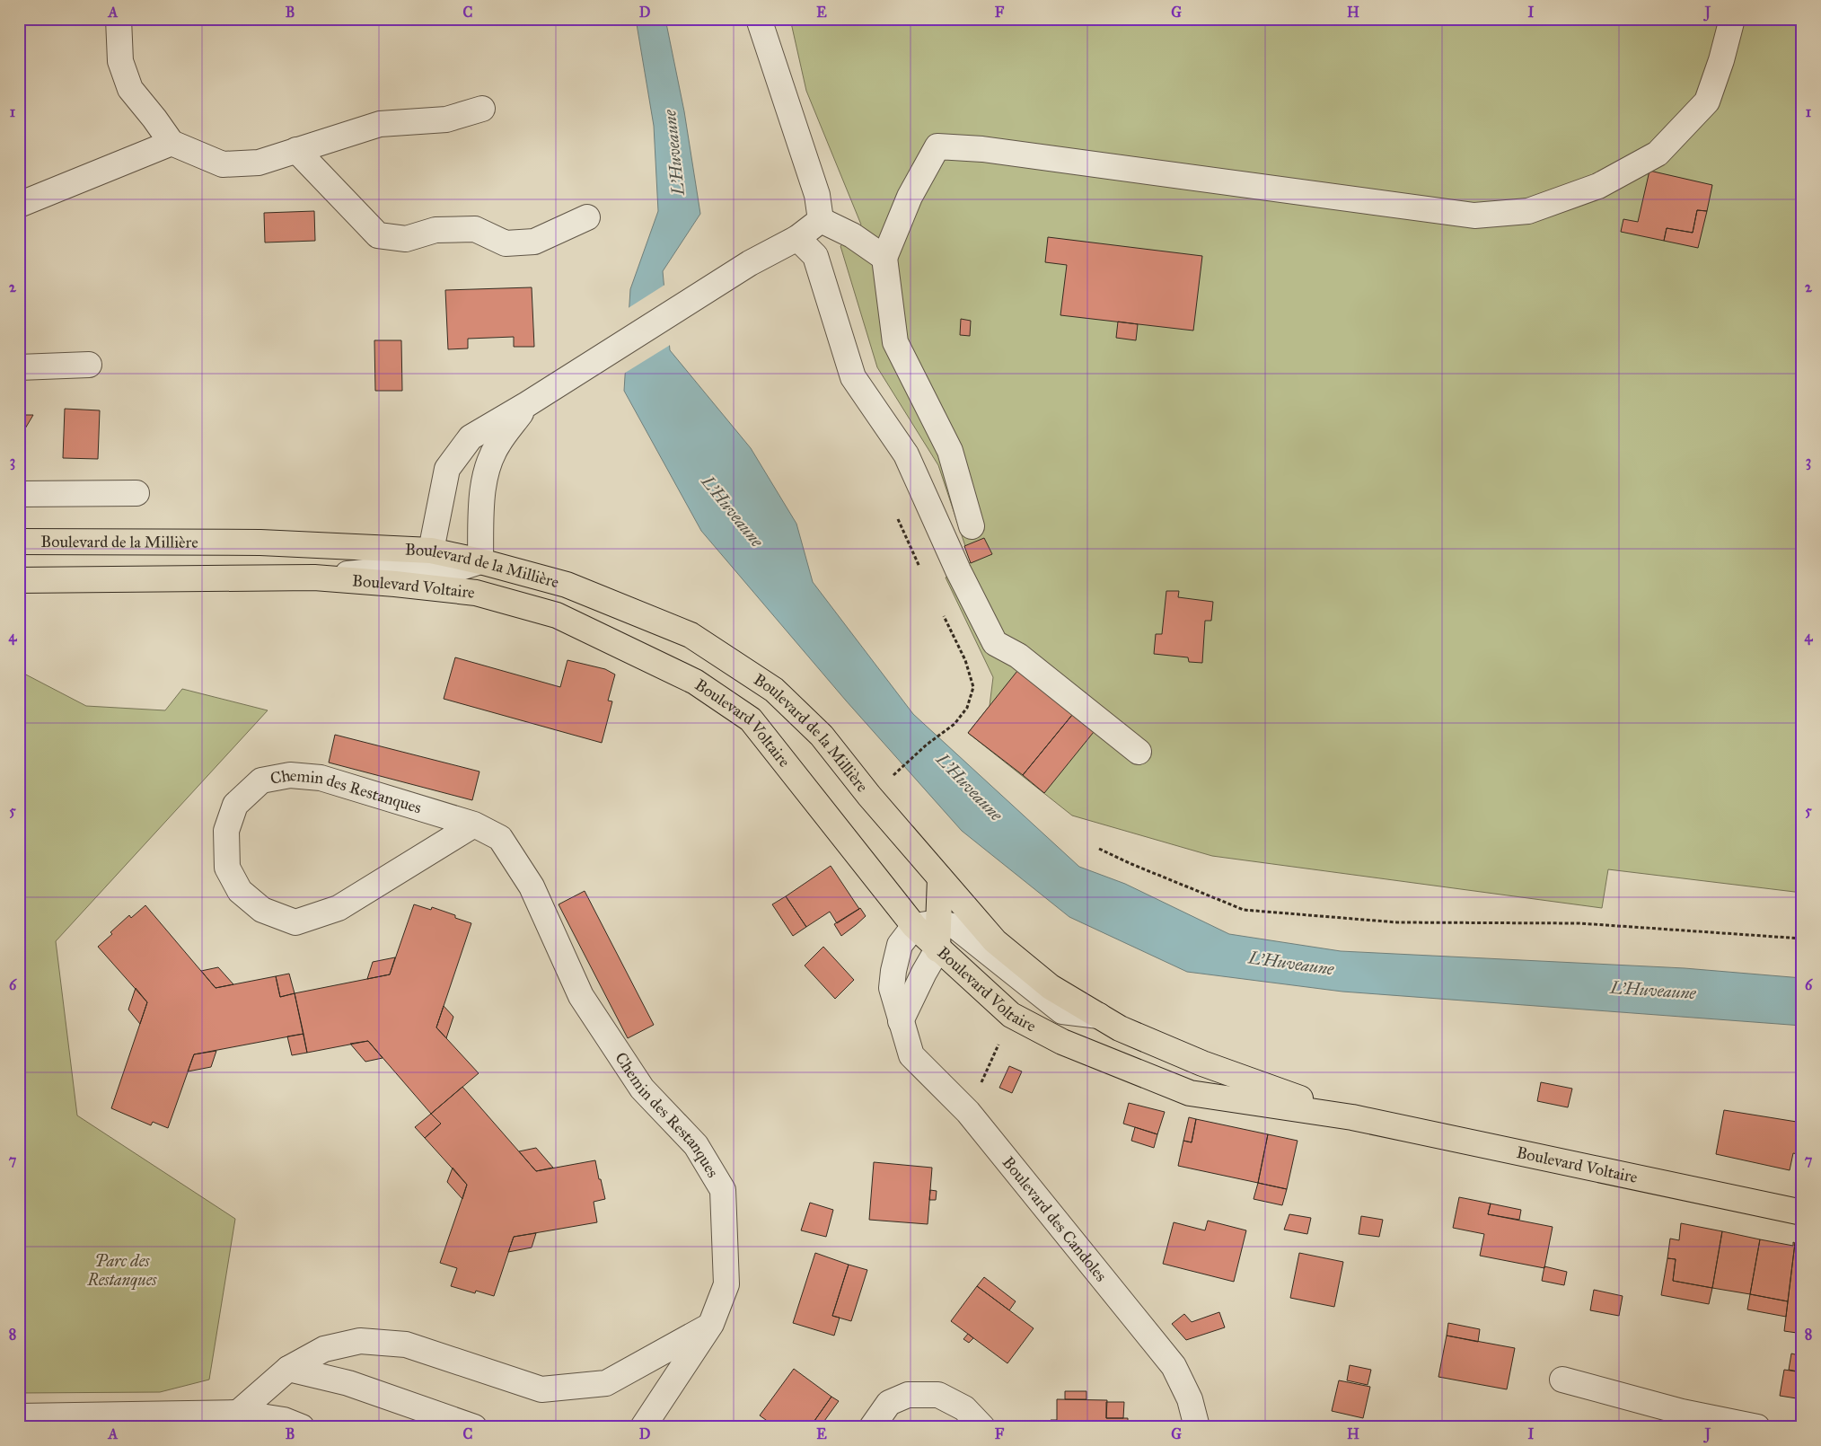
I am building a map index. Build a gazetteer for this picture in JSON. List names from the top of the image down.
{
  "streets": {
    "main road": ["Boulevard de la Millière", "Boulevard Voltaire"],
    "street": ["Chemin des Restanques", "Boulevard des Candoles"]
  },
  "crossings": [
    ["Boulevard de la Millière", "Boulevard Voltaire"],
    ["Boulevard Voltaire", "Boulevard des Candoles"]
  ],
  "water": ["L'Huveaune"],
  "parks": ["Parc des Restanques"],
  "grid": {
    "columns": [
      "A",
      "B",
      "C",
      "D",
      "E",
      "F",
      "G",
      "H",
      "I",
      "J"
    ],
    "rows": [
      "1",
      "2",
      "3",
      "4",
      "5",
      "6",
      "7",
      "8"
    ]
  }
}
